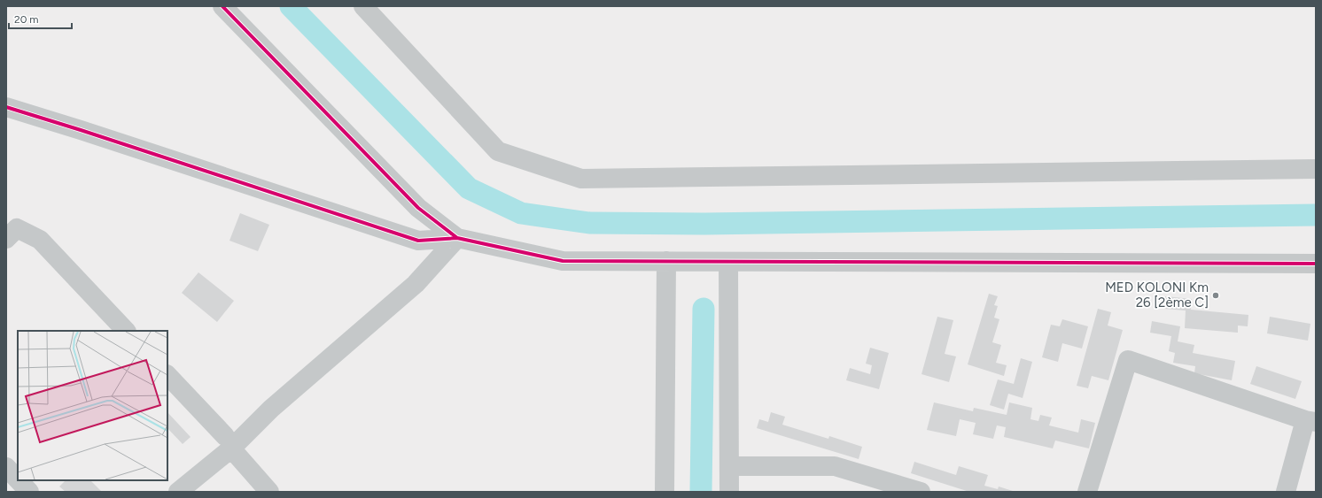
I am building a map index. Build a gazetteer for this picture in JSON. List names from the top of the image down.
{
  "places": ["MED KOLONI Km 26 [2ème C]"],
  "scale_bar": "20 m"
}
